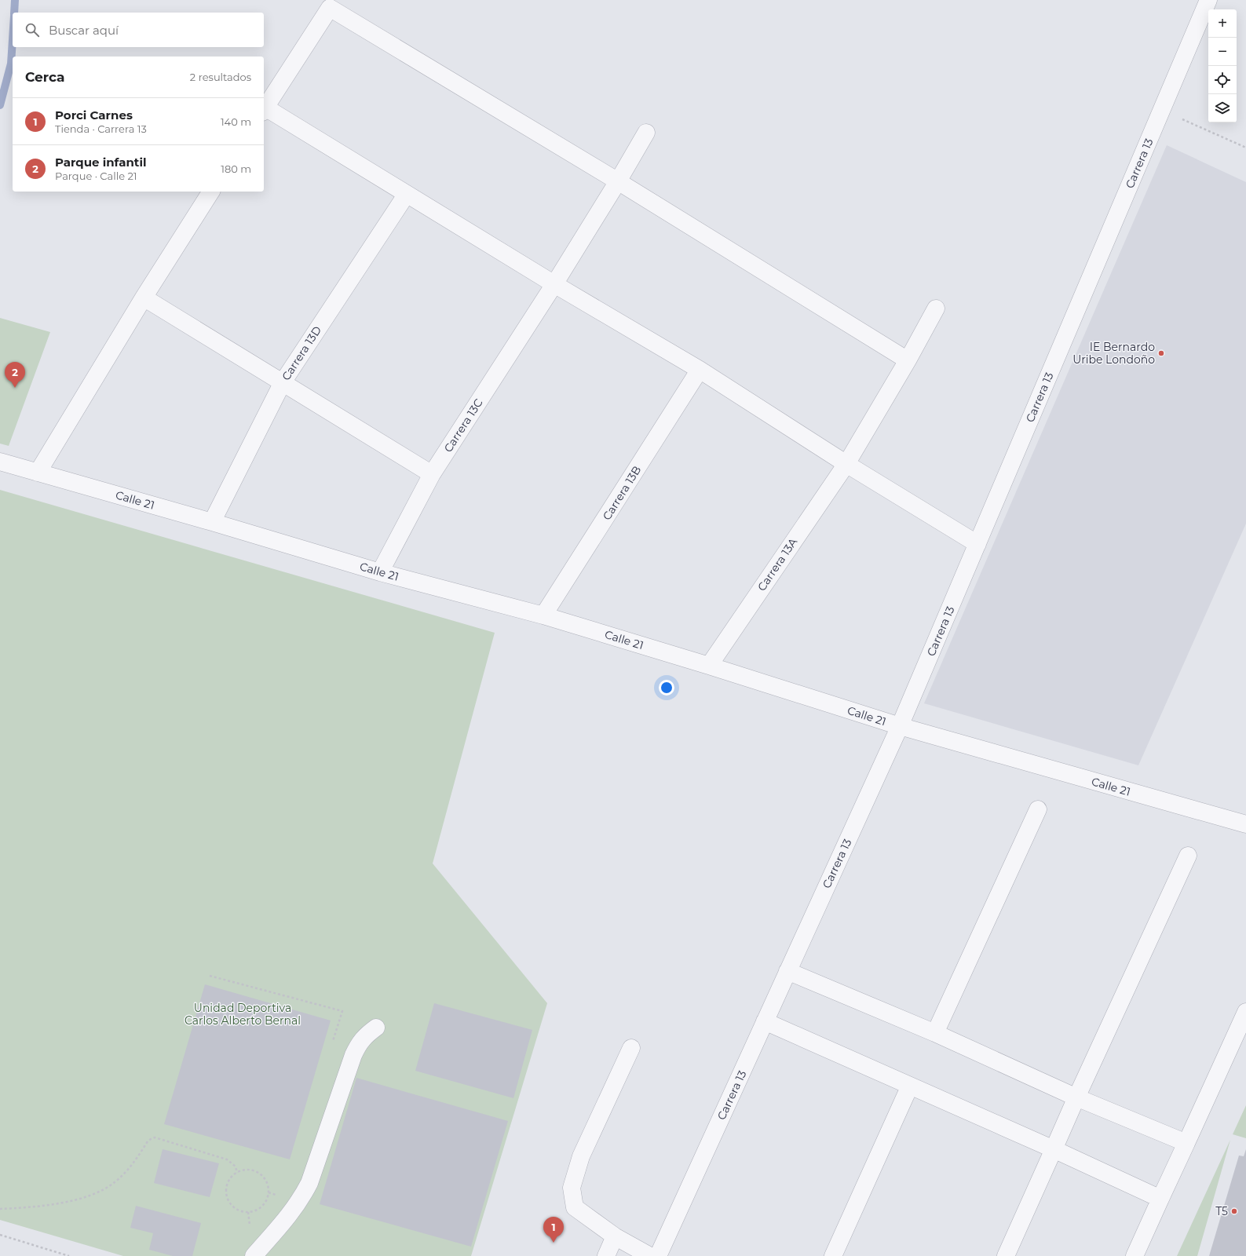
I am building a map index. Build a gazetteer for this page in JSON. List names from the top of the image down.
{
  "streets": {
    "street": [
      "Carrera 13",
      "Carrera 13D",
      "Carrera 13C",
      "Carrera 13B",
      "Calle 21",
      "Carrera 13A"
    ]
  },
  "crossings": [
    ["Carrera 13", "Calle 21"],
    ["Carrera 13D", "Calle 21"],
    ["Carrera 13C", "Calle 21"],
    ["Carrera 13B", "Calle 21"],
    ["Calle 21", "Carrera 13A"]
  ],
  "parks": ["Unidad Deportiva Carlos Alberto Bernal"],
  "places": ["IE Bernardo Uribe Londoño", "T5"],
  "page": {
    "map_buttons": ["+", "−"],
    "search": "Buscar aquí",
    "heading": ["Cerca", "2 resultados"],
    "list": [
      {
        "mark": "1",
        "name": "Porci Carnes",
        "note": "Tienda · Carrera 13",
        "value": "140 m"
      },
      {
        "mark": "2",
        "name": "Parque infantil",
        "note": "Parque · Calle 21",
        "value": "180 m"
      }
    ],
    "pins": ["2", "1"]
  }
}
